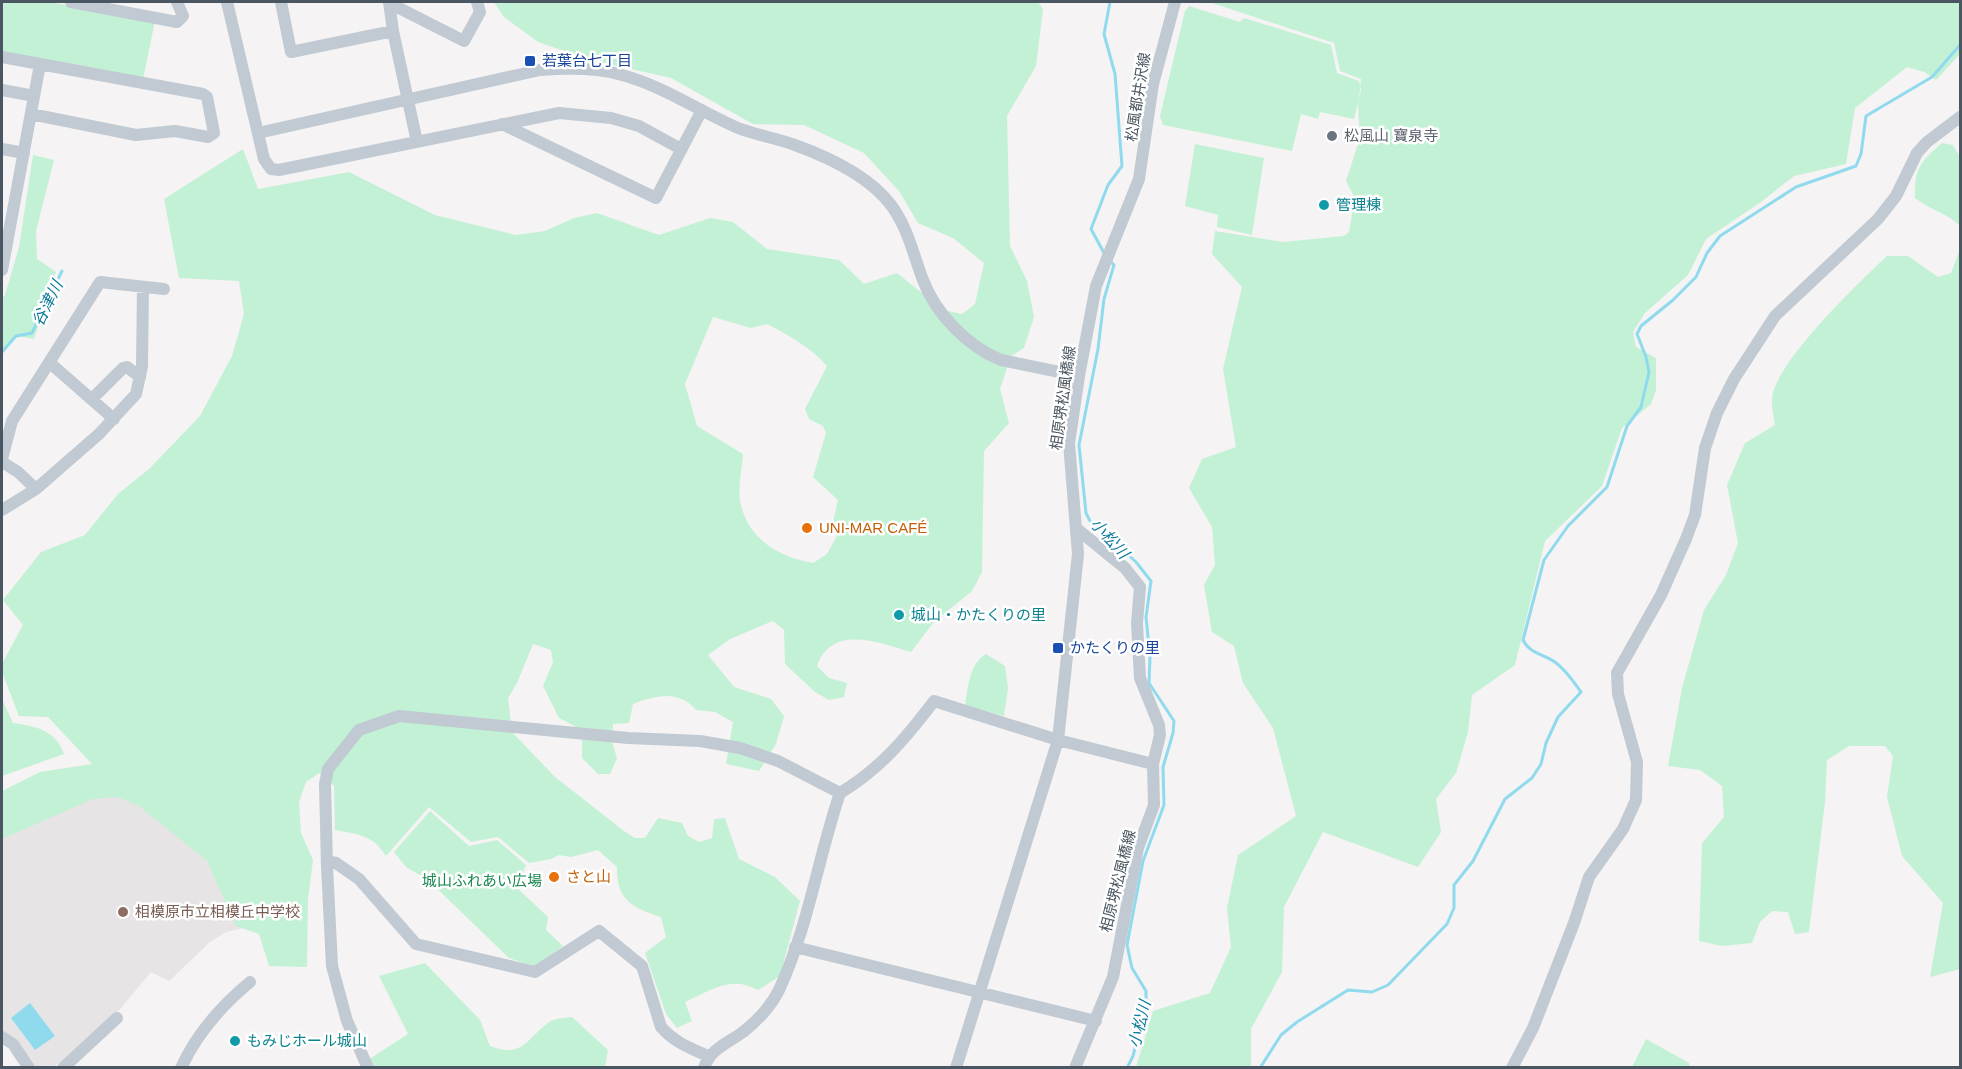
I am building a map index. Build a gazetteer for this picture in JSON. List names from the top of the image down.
{
  "streets": {
    "street": ["松風都井沢線", "相原堺松風橋線"]
  },
  "crossings": [
    ["松風都井沢線", "相原堺松風橋線"]
  ],
  "water": ["谷津川", "小松川"],
  "parks": ["城山ふれあい広場"],
  "places": {
    "transit": ["若葉台七丁目", "かたくりの里"],
    "other": [
      "松風山 寶泉寺",
      "管理棟",
      "UNI-MAR CAFÉ",
      "城山・かたくりの里",
      "さと山",
      "相模原市立相模丘中学校",
      "もみじホール城山"
    ]
  }
}
